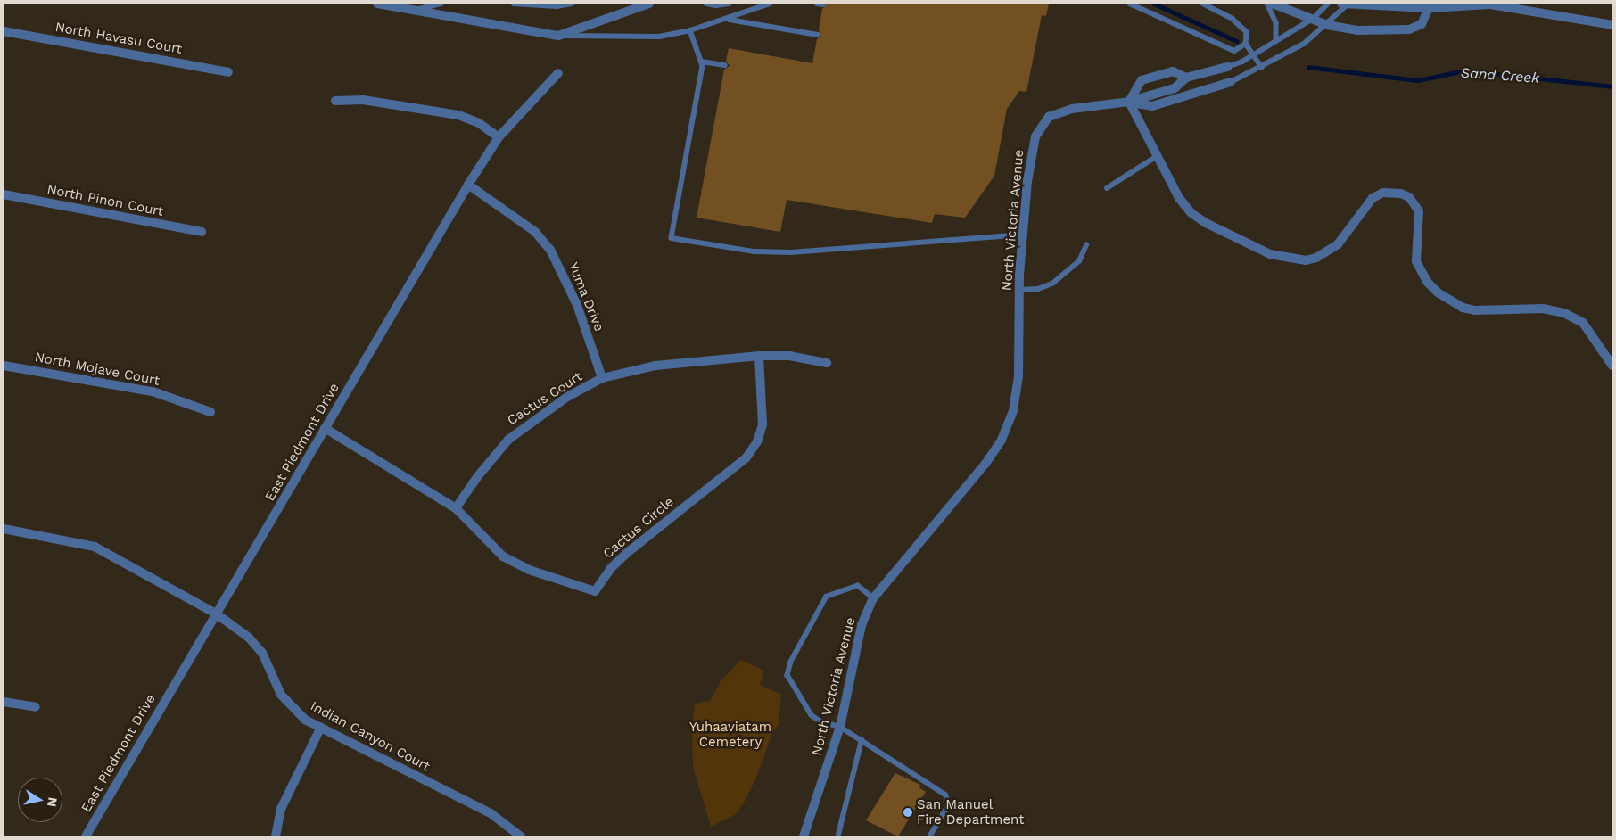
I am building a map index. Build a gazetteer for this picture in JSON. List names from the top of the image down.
{
  "streets": {
    "street": [
      "North Havasu Court",
      "North Pinon Court",
      "North Victoria Avenue",
      "Yuma Drive",
      "North Mojave Court",
      "Cactus Court",
      "East Piedmont Drive",
      "Cactus Circle",
      "Indian Canyon Court"
    ]
  },
  "crossings": [
    ["Yuma Drive", "Cactus Court"],
    ["Yuma Drive", "East Piedmont Drive"],
    ["Cactus Court", "Cactus Circle"],
    ["East Piedmont Drive", "Cactus Circle"],
    ["East Piedmont Drive", "Indian Canyon Court"]
  ],
  "water": ["Sand Creek"],
  "parks": ["Yuhaaviatam Cemetery"],
  "places": ["San Manuel Fire Department"],
  "north": "right"
}
